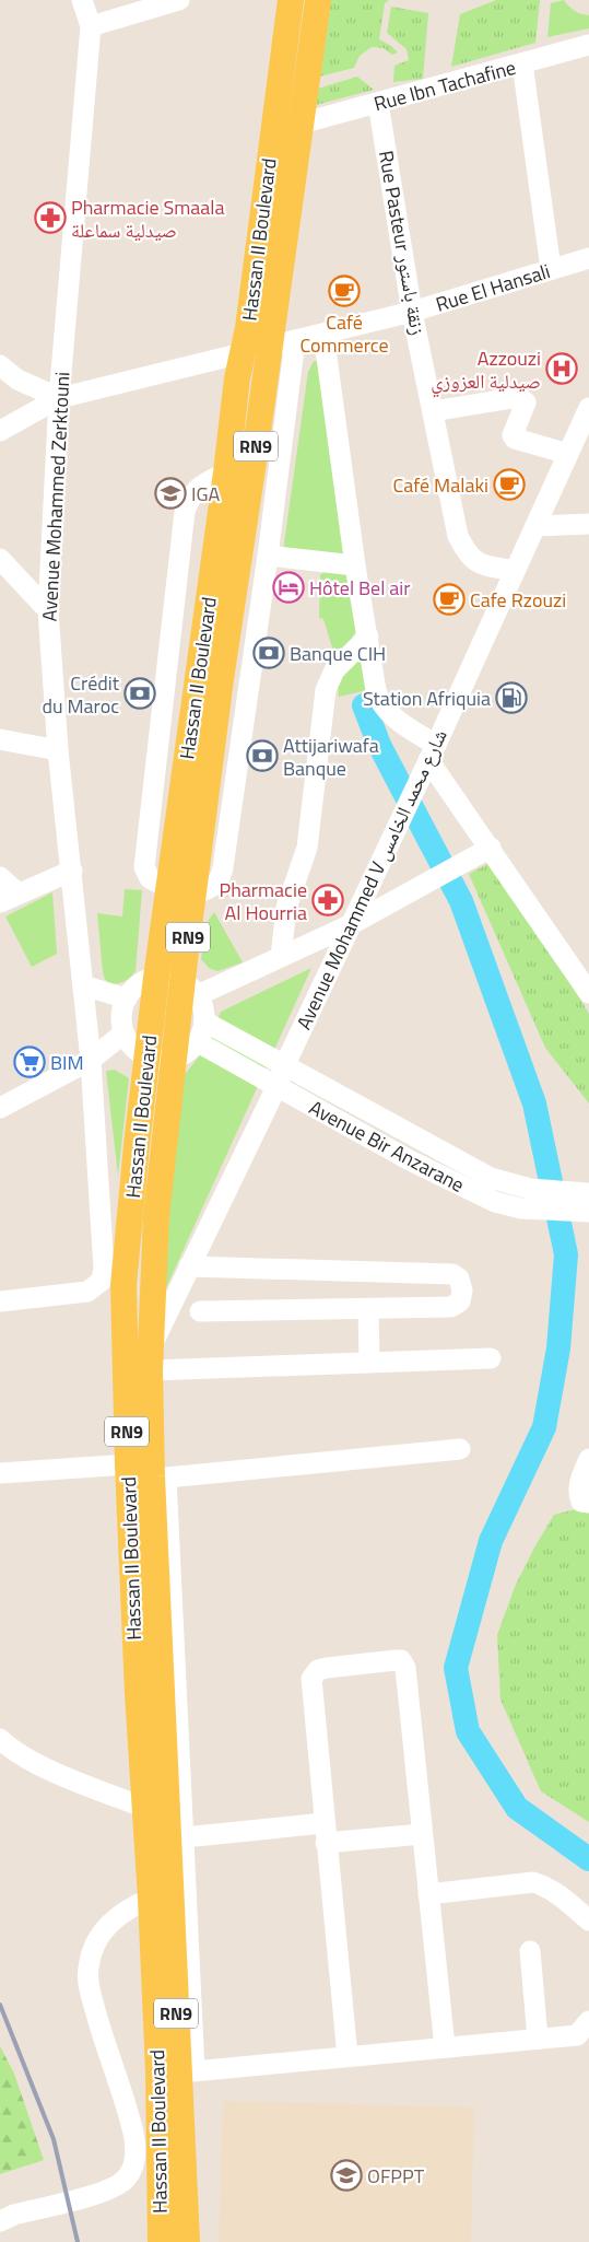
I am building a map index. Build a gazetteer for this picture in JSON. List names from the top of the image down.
{
  "streets": {
    "main road": ["Hassan II Boulevard", "RN9"],
    "street": [
      "Rue Ibn Tachafine",
      "Rue Pasteur زنقة باستور",
      "Rue El Hansali",
      "Avenue Mohammed Zerktouni",
      "Avenue Mohammed V شارع محمد الخامس",
      "Avenue Bir Anzarane"
    ]
  },
  "crossings": [
    ["Rue Ibn Tachafine", "Hassan II Boulevard"],
    ["Rue Ibn Tachafine", "Rue Pasteur زنقة باستور"],
    ["Hassan II Boulevard", "Rue El Hansali"],
    ["Hassan II Boulevard", "RN9"],
    ["Hassan II Boulevard", "Avenue Mohammed V شارع محمد الخامس"],
    ["Rue Pasteur زنقة باستور", "Rue El Hansali"],
    ["Rue Pasteur زنقة باستور", "Avenue Mohammed V شارع محمد الخامس"],
    ["Rue El Hansali", "Avenue Mohammed Zerktouni"],
    ["RN9", "Avenue Bir Anzarane"],
    ["Avenue Mohammed V شارع محمد الخامس", "Avenue Bir Anzarane"]
  ],
  "places": {
    "pharmacy": ["Pharmacie Smaala صيدلية سماعلة", "Pharmacie Al Hourria"],
    "cafe": ["Café Commerce", "Café Malaki", "Cafe Rzouzi"],
    "hospital": ["Azzouzi صيدلية العزوزي"],
    "school or university": ["IGA", "OFPPT"],
    "hotel": ["Hôtel Bel air"],
    "bank": ["Banque CIH", "Crédit du Maroc", "Attijariwafa Banque"],
    "fuel station": ["Station Afriquia"],
    "supermarket": ["BIM"]
  }
}
